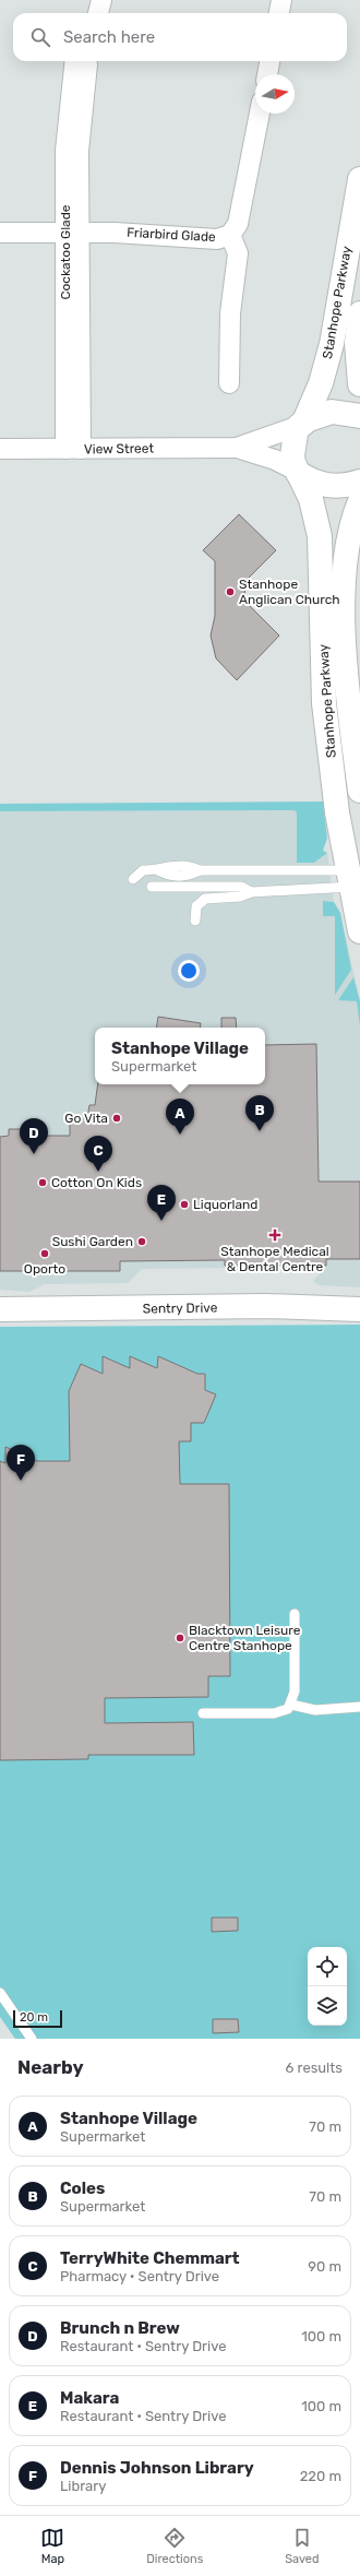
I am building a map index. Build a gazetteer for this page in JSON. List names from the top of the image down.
{
  "streets": {
    "main road": ["Stanhope Parkway", "Sentry Drive"],
    "street": ["Friarbird Glade", "Cockatoo Glade", "View Street"]
  },
  "crossings": [
    ["Friarbird Glade", "Cockatoo Glade"],
    ["Cockatoo Glade", "View Street"],
    ["Stanhope Parkway", "View Street"]
  ],
  "places": {
    "other": [
      "Stanhope Anglican Church",
      "Go Vita",
      "Cotton On Kids",
      "Liquorland",
      "Sushi Garden",
      "Oporto",
      "Blacktown Leisure Centre Stanhope"
    ],
    "health": ["Stanhope Medical & Dental Centre"]
  },
  "scale_bar": "20 m",
  "north": "right",
  "page": {
    "search": "Search here",
    "popup": ["Stanhope Village", "Supermarket"],
    "pins": [
      "B",
      "A",
      "D",
      "C",
      "E",
      "F"
    ],
    "scale": "20 m",
    "heading": ["Nearby", "6 results"],
    "list": [
      {
        "mark": "A",
        "name": "Stanhope Village",
        "note": "Supermarket",
        "value": "70 m"
      },
      {
        "mark": "B",
        "name": "Coles",
        "note": "Supermarket",
        "value": "70 m"
      },
      {
        "mark": "C",
        "name": "TerryWhite Chemmart",
        "note": "Pharmacy · Sentry Drive",
        "value": "90 m"
      },
      {
        "mark": "D",
        "name": "Brunch n Brew",
        "note": "Restaurant · Sentry Drive",
        "value": "100 m"
      },
      {
        "mark": "E",
        "name": "Makara",
        "note": "Restaurant · Sentry Drive",
        "value": "100 m"
      },
      {
        "mark": "F",
        "name": "Dennis Johnson Library",
        "note": "Library",
        "value": "220 m"
      }
    ],
    "nav": ["Map", "Directions", "Saved"]
  }
}
